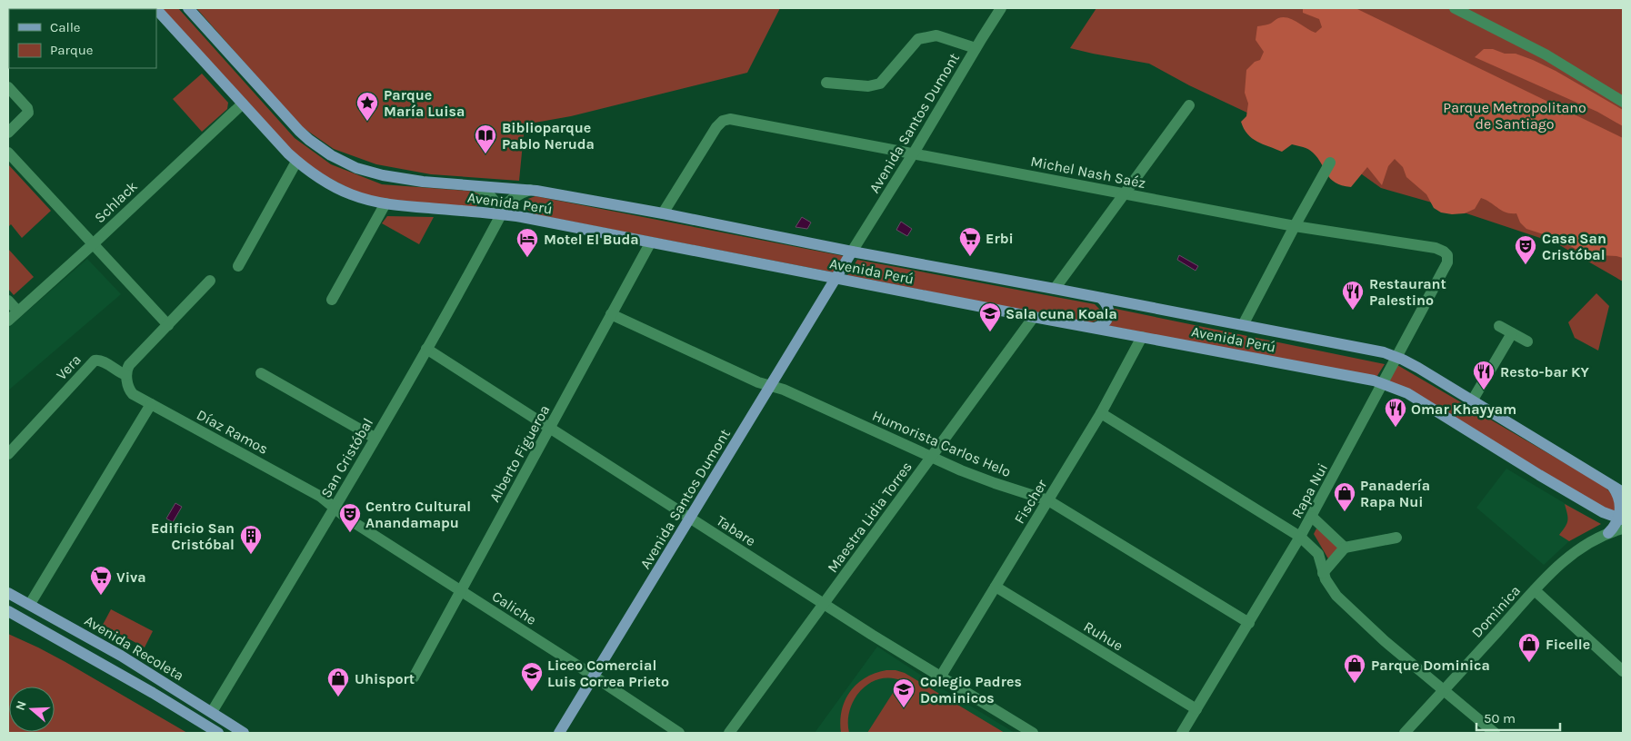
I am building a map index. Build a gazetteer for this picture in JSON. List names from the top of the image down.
{
  "streets": {
    "main road": ["Avenida Santos Dumont", "Avenida Perú", "Avenida Recoleta"],
    "street": [
      "Michel Nash Saéz",
      "Schlack",
      "Vera",
      "Díaz Ramos",
      "Humorista Carlos Helo",
      "Alberto Figueroa",
      "San Cristóbal",
      "Rapa Nui",
      "Fischer",
      "Maestra Lidia Torres",
      "Tabare",
      "Caliche",
      "Dominica",
      "Ruhue"
    ]
  },
  "crossings": [
    ["Avenida Santos Dumont", "Michel Nash Saéz"],
    ["Avenida Santos Dumont", "Avenida Perú"],
    ["Avenida Santos Dumont", "Humorista Carlos Helo"],
    ["Avenida Santos Dumont", "Tabare"],
    ["Avenida Santos Dumont", "Caliche"],
    ["Michel Nash Saéz", "Avenida Perú"],
    ["Michel Nash Saéz", "Rapa Nui"],
    ["Schlack", "Avenida Perú"],
    ["Avenida Perú", "Alberto Figueroa"],
    ["Avenida Perú", "San Cristóbal"],
    ["Avenida Perú", "Rapa Nui"],
    ["Avenida Perú", "Fischer"],
    ["Avenida Perú", "Maestra Lidia Torres"],
    ["Vera", "Díaz Ramos"],
    ["Díaz Ramos", "San Cristóbal"],
    ["Díaz Ramos", "Caliche"],
    ["Humorista Carlos Helo", "Alberto Figueroa"],
    ["Humorista Carlos Helo", "Rapa Nui"],
    ["Humorista Carlos Helo", "Fischer"],
    ["Humorista Carlos Helo", "Maestra Lidia Torres"],
    ["Alberto Figueroa", "Tabare"],
    ["Alberto Figueroa", "Caliche"],
    ["San Cristóbal", "Tabare"],
    ["San Cristóbal", "Caliche"],
    ["San Cristóbal", "Avenida Recoleta"],
    ["Rapa Nui", "Ruhue"],
    ["Fischer", "Tabare"],
    ["Fischer", "Ruhue"],
    ["Maestra Lidia Torres", "Tabare"]
  ],
  "parks": ["Parque Metropolitano de Santiago"],
  "places": {
    "place": ["Parque María Luisa"],
    "library": ["Biblioparque Pablo Neruda"],
    "supermarket": ["Erbi", "Viva"],
    "hotel": ["Motel El Buda"],
    "theatre": ["Casa San Cristóbal", "Centro Cultural Anandamapu"],
    "restaurant": ["Restaurant Palestino", "Resto-bar KY", "Omar Khayyam"],
    "school or university": ["Sala cuna Koala", "Liceo Comercial Luis Correa Prieto", "Colegio Padres Dominicos"],
    "shop": [
      "Panadería Rapa Nui",
      "Ficelle",
      "Parque Dominica",
      "Uhisport"
    ],
    "building": ["Edificio San Cristóbal"]
  },
  "legend": ["Calle", "Parque"],
  "scale_bar": "50 m",
  "north": "left"
}
